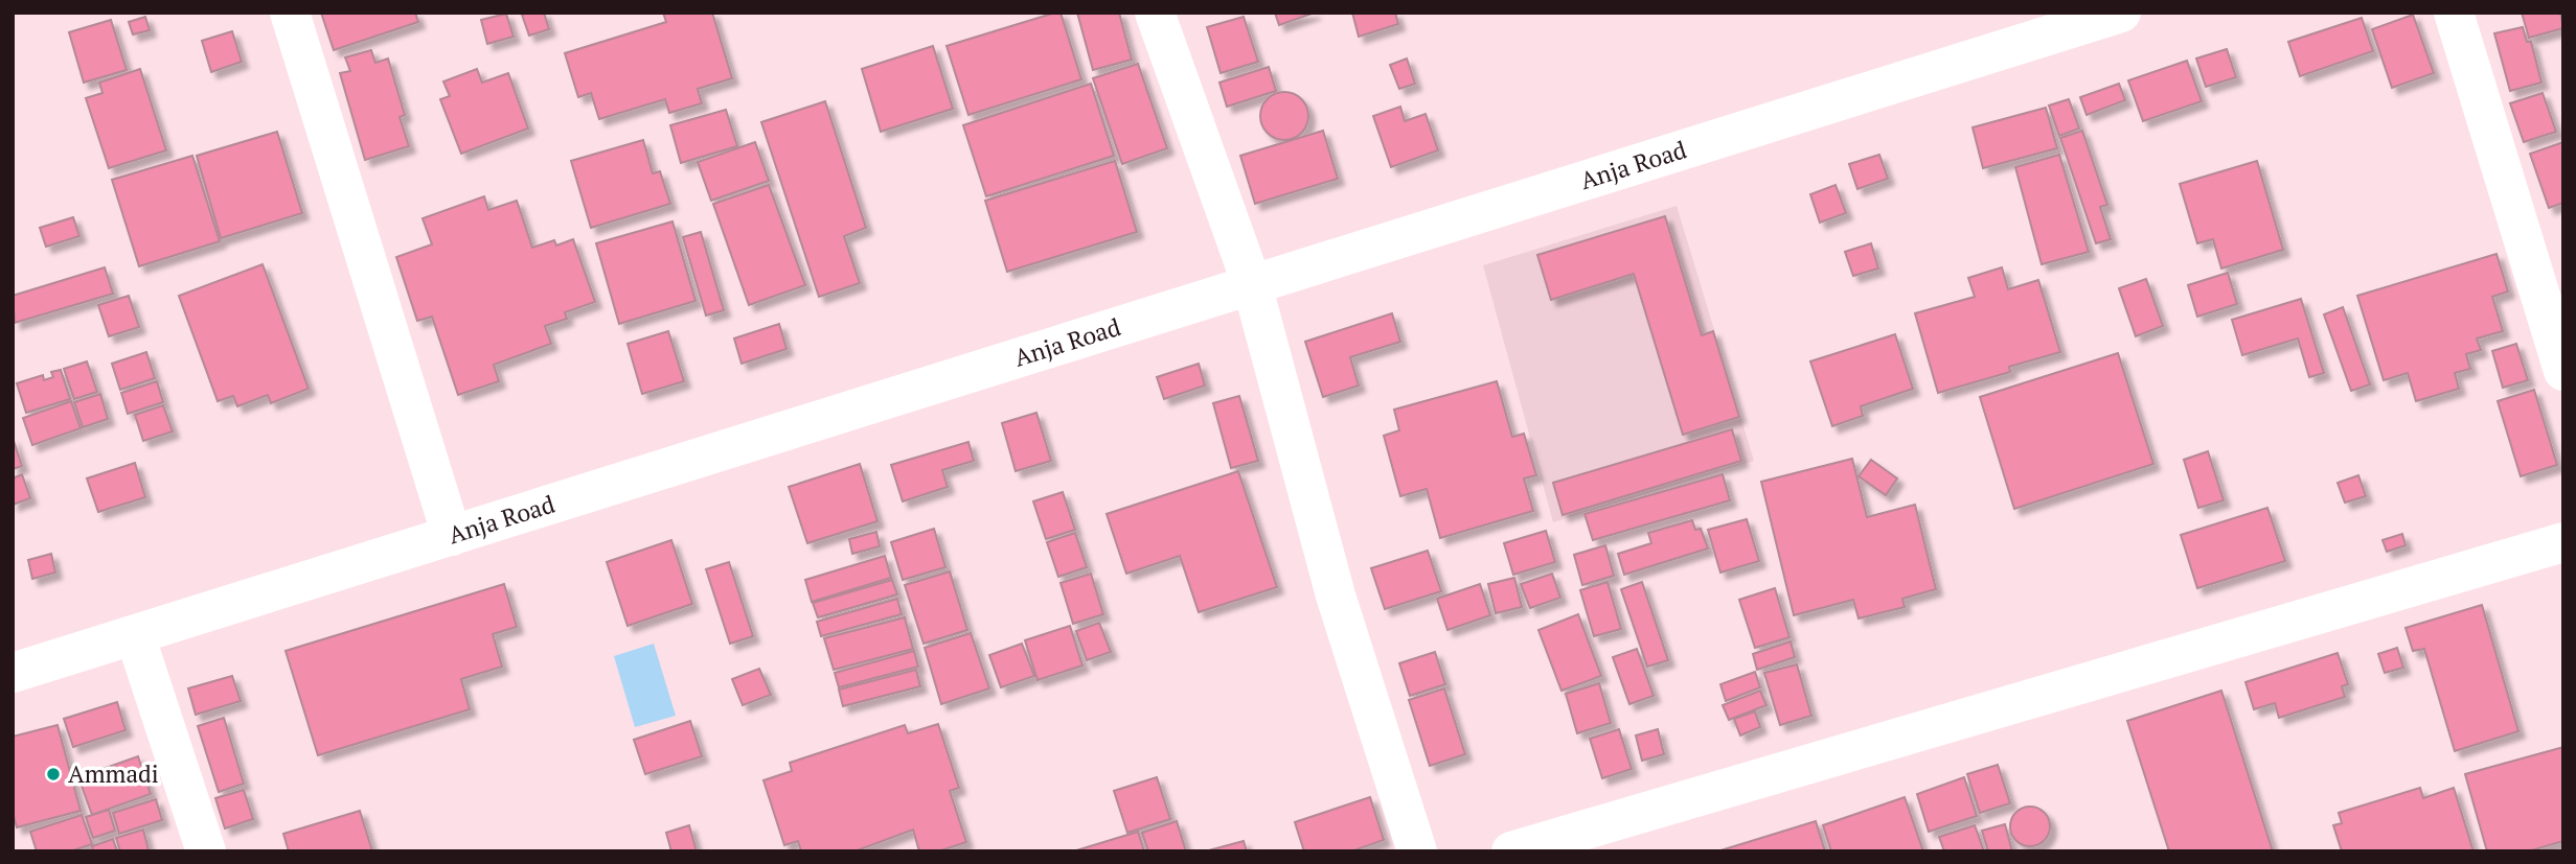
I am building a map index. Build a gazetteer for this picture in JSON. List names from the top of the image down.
{
  "streets": {
    "street": ["Anja Road"]
  },
  "places": ["Ammadi"]
}
